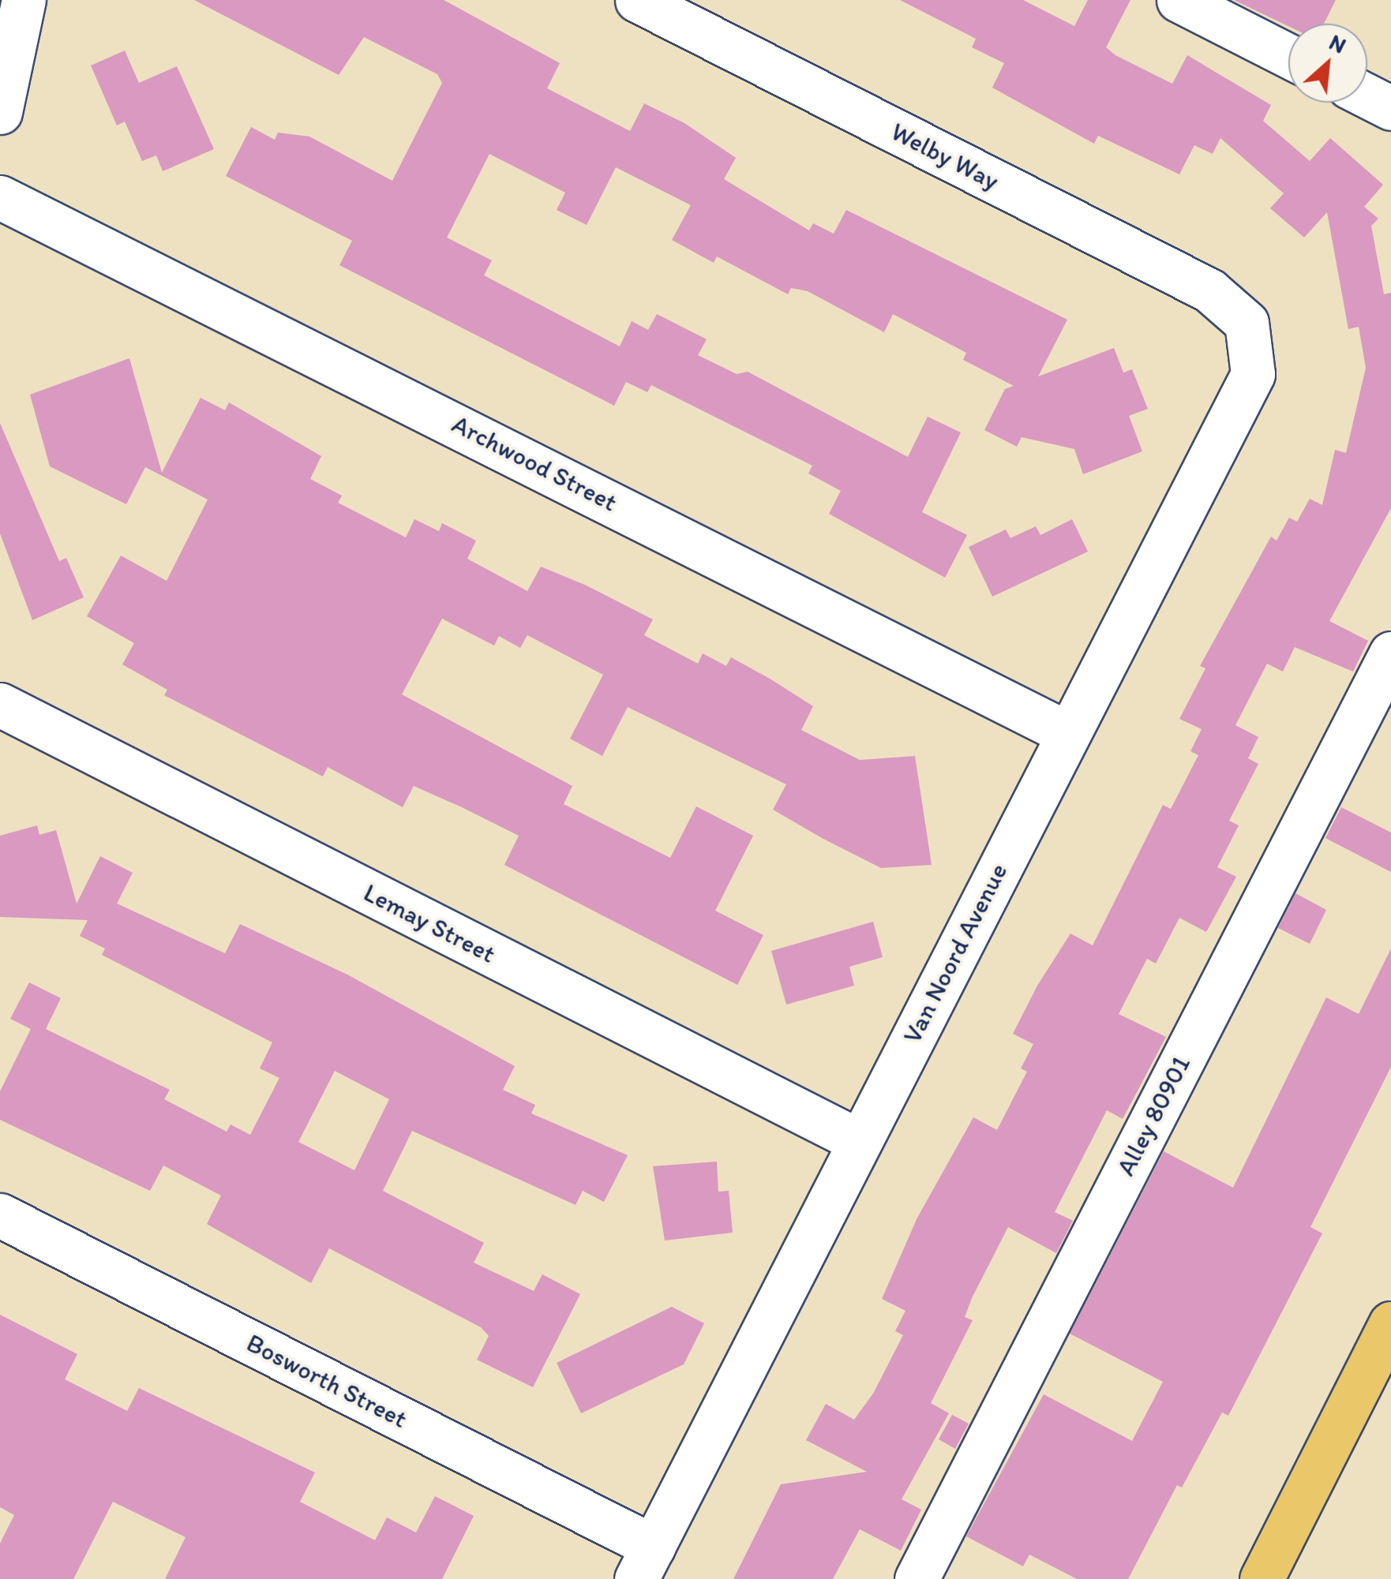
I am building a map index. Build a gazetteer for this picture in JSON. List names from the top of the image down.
{
  "streets": {
    "street": [
      "Welby Way",
      "Archwood Street",
      "Lemay Street",
      "Van Noord Avenue",
      "Alley 80901",
      "Bosworth Street"
    ]
  },
  "crossings": [
    ["Welby Way", "Van Noord Avenue"],
    ["Archwood Street", "Van Noord Avenue"],
    ["Lemay Street", "Van Noord Avenue"],
    ["Van Noord Avenue", "Bosworth Street"]
  ],
  "north": "top right"
}
